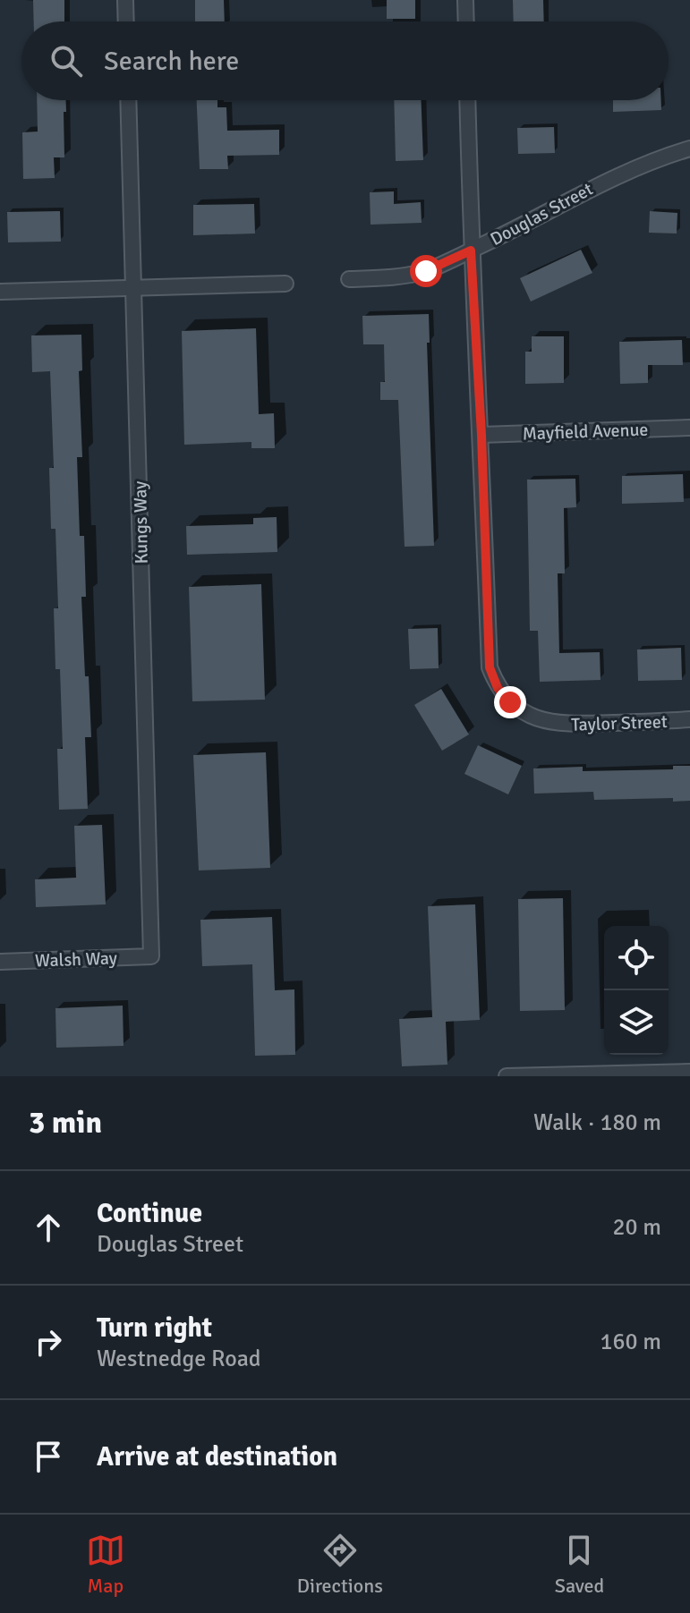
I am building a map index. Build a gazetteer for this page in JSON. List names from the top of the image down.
{
  "streets": {
    "street": [
      "Douglas Street",
      "Mayfield Avenue",
      "Kungs Way",
      "Taylor Street",
      "Walsh Way"
    ]
  },
  "crossings": [
    ["Mayfield Avenue", "Taylor Street"],
    ["Kungs Way", "Walsh Way"]
  ],
  "page": {
    "search": "Search here",
    "heading": ["3 min", "Walk · 180 m"],
    "list": [
      ["Continue", "Douglas Street", "20 m"],
      ["Turn right", "Westnedge Road", "160 m"],
      "Arrive at destination"
    ],
    "nav": ["Map", "Directions", "Saved"]
  }
}
